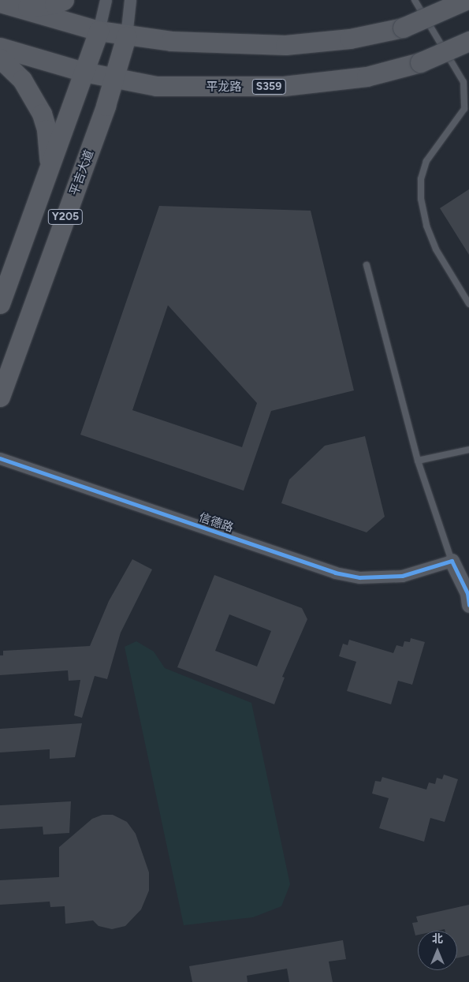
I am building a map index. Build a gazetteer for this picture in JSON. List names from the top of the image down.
{
  "streets": {
    "main road": [
      "S359",
      "平龙路",
      "平吉大道",
      "Y205"
    ],
    "street": ["信德路"]
  },
  "crossings": [
    ["平龙路", "平吉大道"],
    ["平龙路", "Y205"]
  ],
  "north": "top"
}
